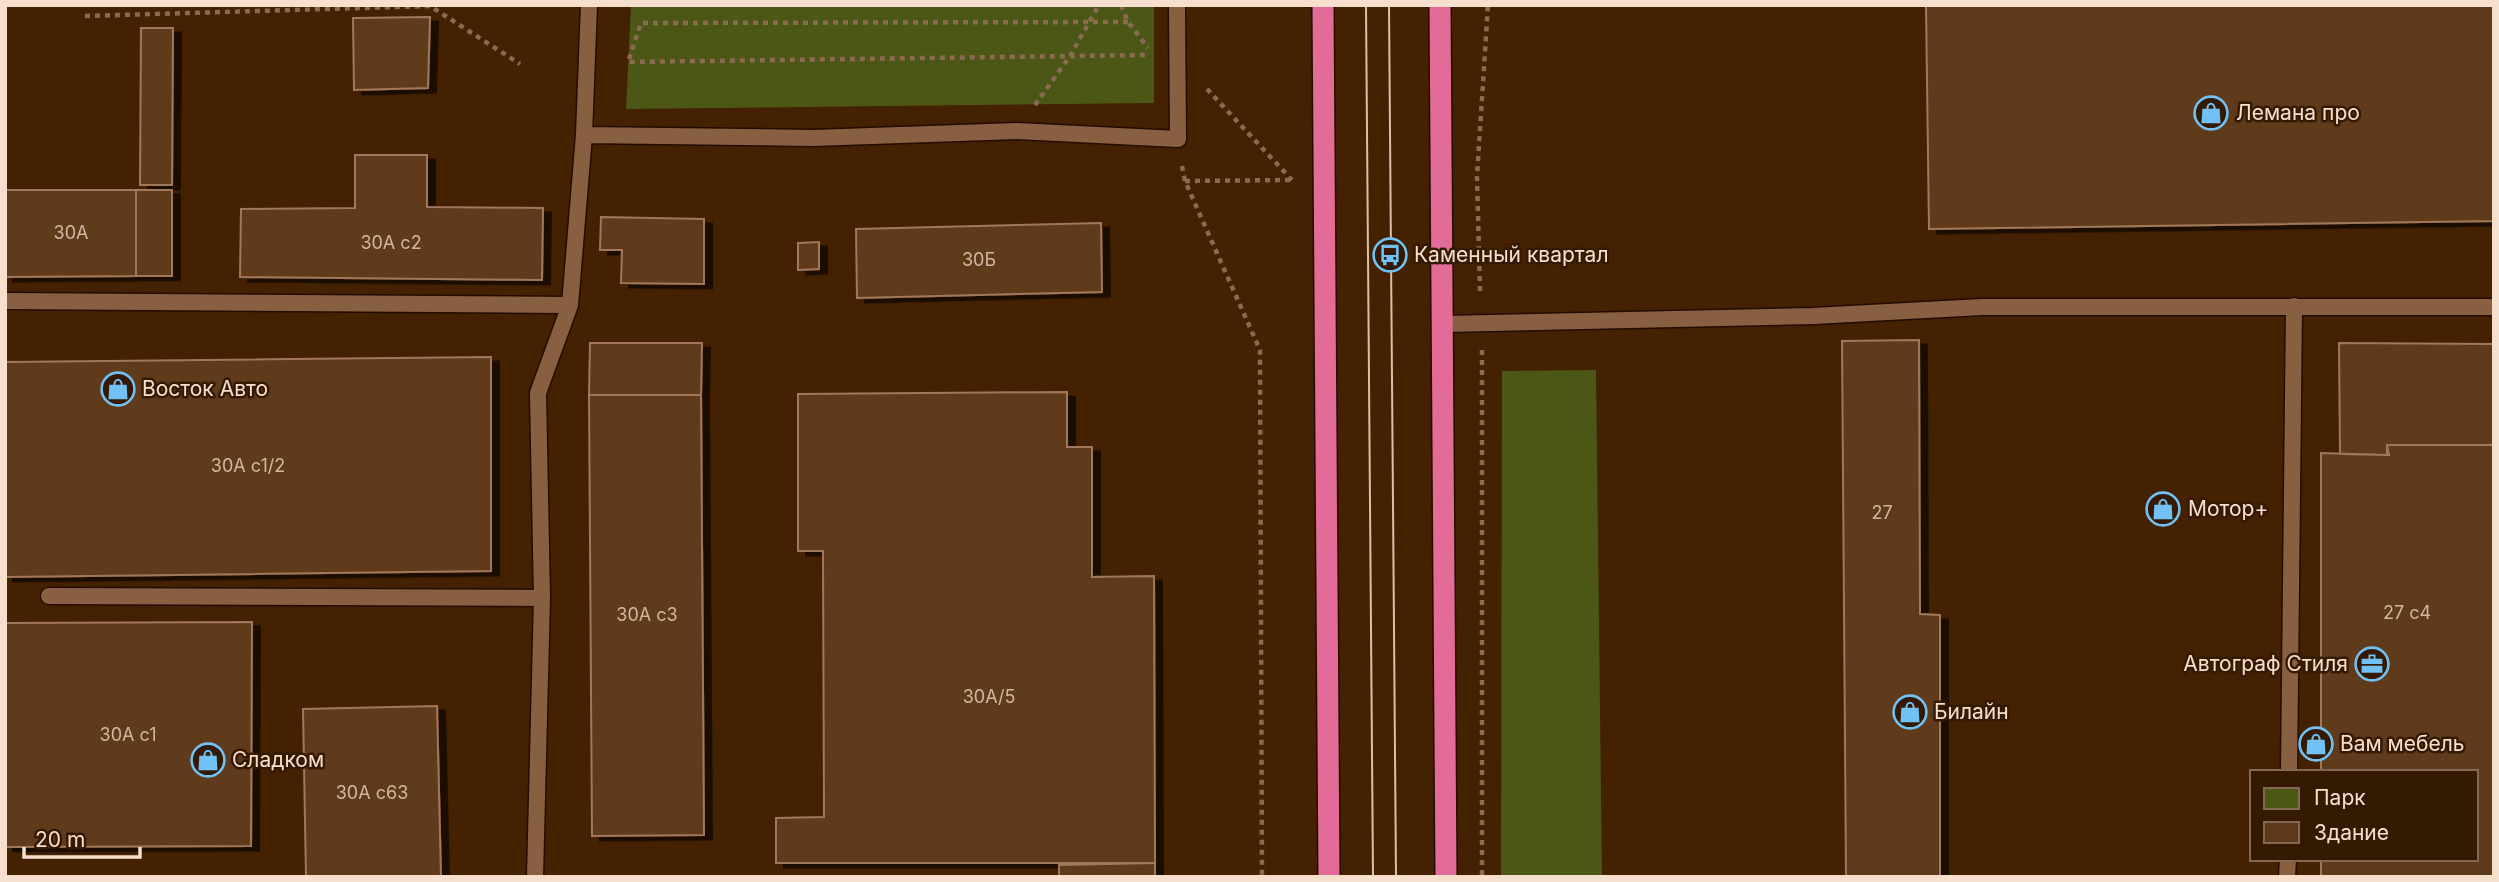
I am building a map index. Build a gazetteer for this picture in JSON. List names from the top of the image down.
{
  "places": {
    "shop": [
      "Лемана про",
      "Восток Авто",
      "Мотор+",
      "Билайн",
      "Вам мебель",
      "Сладком"
    ],
    "bus stop": ["Каменный квартал"],
    "office": ["Автограф Стиля"]
  },
  "house_numbers": [
    "30А",
    "30А с2",
    "30Б",
    "30А с1/2",
    "27",
    "27 с4",
    "30А с3",
    "30А/5",
    "30А с1",
    "30А с63"
  ],
  "legend": ["Парк", "Здание"],
  "scale_bar": "20 m"
}
